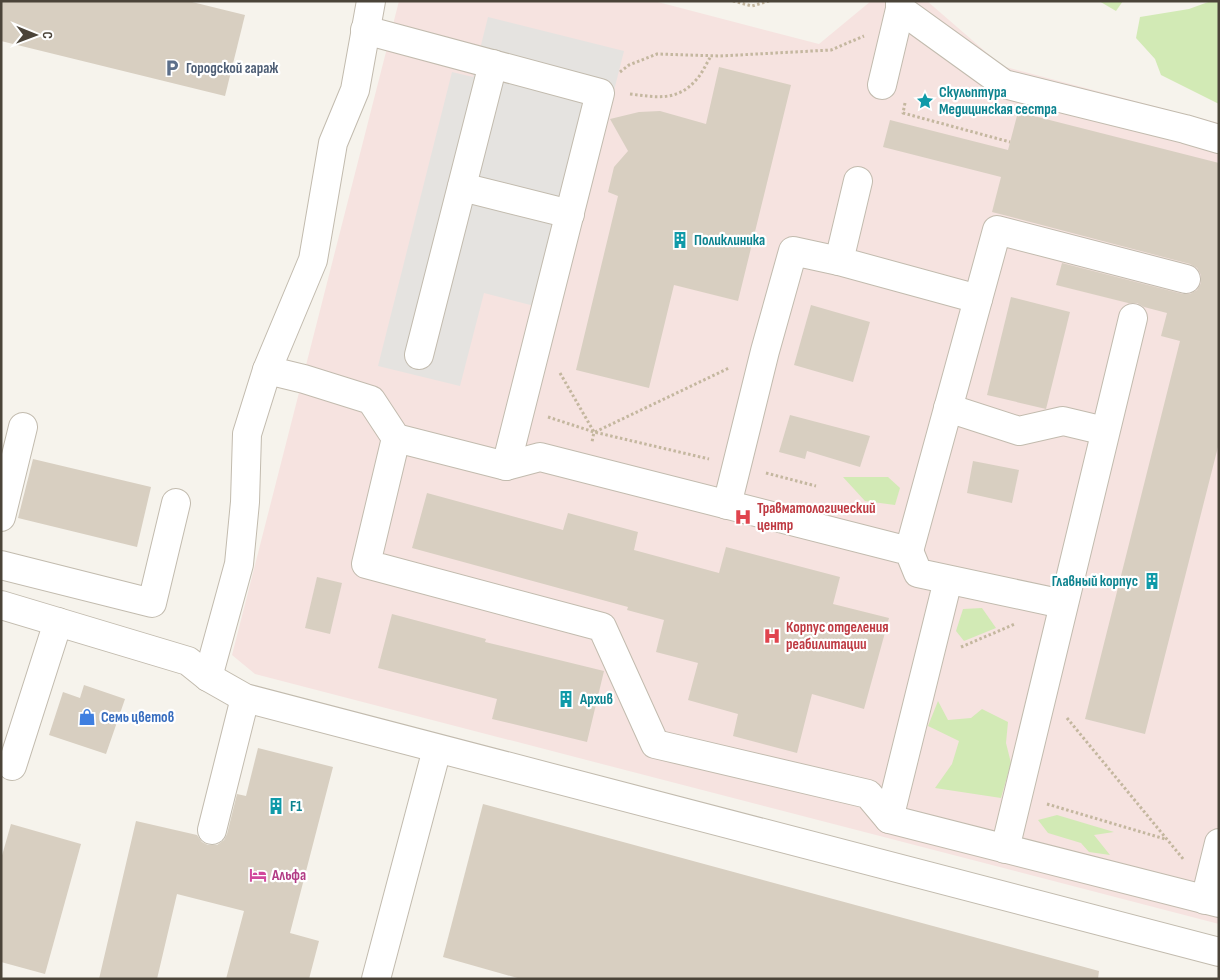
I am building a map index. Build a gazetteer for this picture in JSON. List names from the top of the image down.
{
  "places": {
    "parking": ["Городской гараж"],
    "place": ["Скульптура Медицинская сестра"],
    "building": [
      "Поликлиника",
      "Главный корпус",
      "Архив",
      "F1"
    ],
    "hospital": ["Травматологический центр", "Корпус отделения реабилитации"],
    "shop": ["Семь цветов"],
    "hotel": ["Альфа"]
  },
  "north": "right"
}
